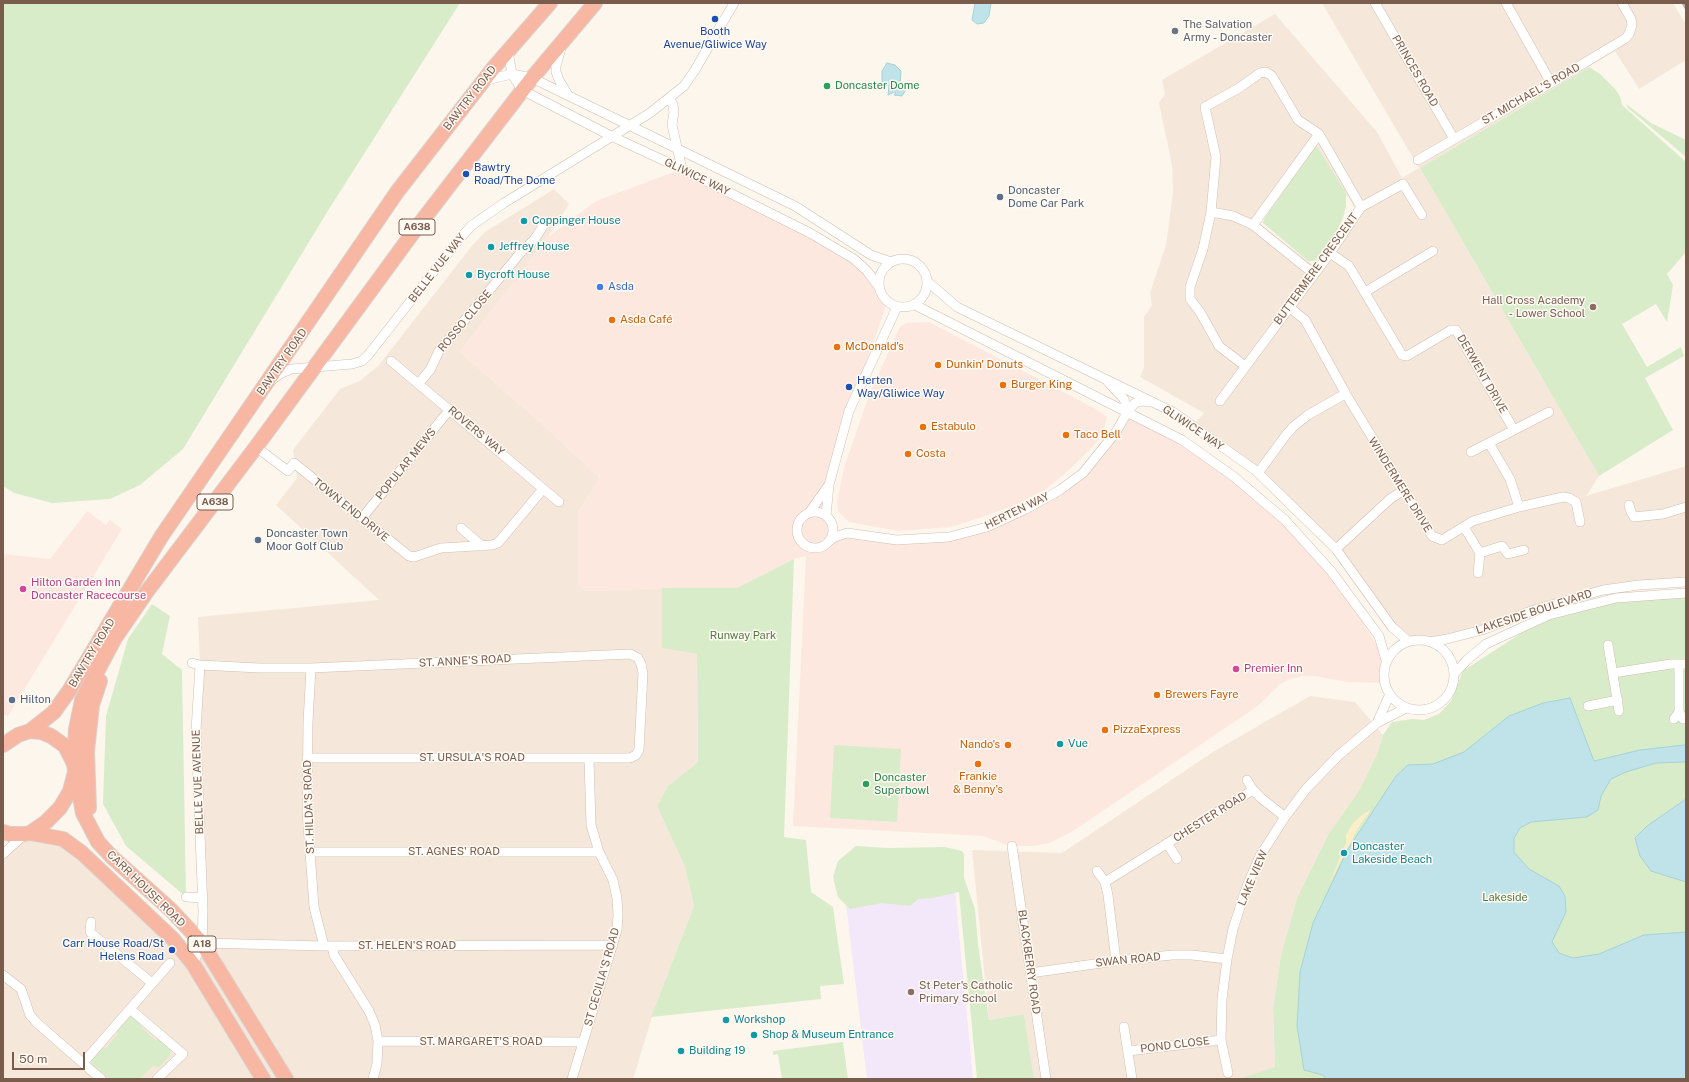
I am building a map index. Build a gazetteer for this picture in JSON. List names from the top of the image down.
{
  "streets": {
    "highway": [
      "BAWTRY ROAD",
      "A638",
      "CARR HOUSE ROAD",
      "A18"
    ],
    "street": [
      "PRINCES ROAD",
      "ST. MICHAEL'S ROAD",
      "GLIWICE WAY",
      "BELLE VUE WAY",
      "BUTTERMERE CRESCENT",
      "ROSSO CLOSE",
      "DERWENT DRIVE",
      "ROVERS WAY",
      "POPULAR MEWS",
      "WINDERMERE DRIVE",
      "TOWN END DRIVE",
      "HERTEN WAY",
      "LAKESIDE BOULEVARD",
      "ST. ANNE'S ROAD",
      "ST. URSULA'S ROAD",
      "BELLE VUE AVENUE",
      "ST. HILDA'S ROAD",
      "CHESTER ROAD",
      "ST. AGNES' ROAD",
      "LAKE VIEW",
      "ST. HELEN'S ROAD",
      "SWAN ROAD",
      "BLACKBERRY ROAD",
      "ST CECILIA'S ROAD",
      "ST. MARGARET'S ROAD",
      "POND CLOSE"
    ]
  },
  "crossings": [
    ["PRINCES ROAD", "ST. MICHAEL'S ROAD"],
    ["BAWTRY ROAD", "GLIWICE WAY"],
    ["BAWTRY ROAD", "BELLE VUE WAY"],
    ["BAWTRY ROAD", "TOWN END DRIVE"],
    ["BAWTRY ROAD", "CARR HOUSE ROAD"],
    ["GLIWICE WAY", "BELLE VUE WAY"],
    ["GLIWICE WAY", "HERTEN WAY"],
    ["GLIWICE WAY", "LAKESIDE BOULEVARD"],
    ["GLIWICE WAY", "LAKE VIEW"],
    ["BUTTERMERE CRESCENT", "DERWENT DRIVE"],
    ["BUTTERMERE CRESCENT", "WINDERMERE DRIVE"],
    ["ROSSO CLOSE", "ROVERS WAY"],
    ["ROVERS WAY", "POPULAR MEWS"],
    ["ROVERS WAY", "TOWN END DRIVE"],
    ["POPULAR MEWS", "TOWN END DRIVE"],
    ["LAKESIDE BOULEVARD", "LAKE VIEW"],
    ["ST. ANNE'S ROAD", "ST. URSULA'S ROAD"],
    ["ST. ANNE'S ROAD", "BELLE VUE AVENUE"],
    ["ST. ANNE'S ROAD", "ST. HILDA'S ROAD"],
    ["ST. URSULA'S ROAD", "ST. HILDA'S ROAD"],
    ["ST. URSULA'S ROAD", "ST CECILIA'S ROAD"],
    ["BELLE VUE AVENUE", "CARR HOUSE ROAD"],
    ["BELLE VUE AVENUE", "ST. HELEN'S ROAD"],
    ["ST. HILDA'S ROAD", "ST. AGNES' ROAD"],
    ["ST. HILDA'S ROAD", "ST. HELEN'S ROAD"],
    ["ST. HILDA'S ROAD", "ST. MARGARET'S ROAD"],
    ["CHESTER ROAD", "LAKE VIEW"],
    ["ST. AGNES' ROAD", "ST CECILIA'S ROAD"],
    ["LAKE VIEW", "SWAN ROAD"],
    ["LAKE VIEW", "POND CLOSE"],
    ["CARR HOUSE ROAD", "ST. HELEN'S ROAD"],
    ["ST. HELEN'S ROAD", "ST CECILIA'S ROAD"],
    ["SWAN ROAD", "BLACKBERRY ROAD"],
    ["ST CECILIA'S ROAD", "ST. MARGARET'S ROAD"]
  ],
  "parks": ["Runway Park", "Lakeside"],
  "places": [
    "Booth Avenue/Gliwice Way",
    "The Salvation Army - Doncaster",
    "Doncaster Dome",
    "Bawtry Road/The Dome",
    "Doncaster Dome Car Park",
    "Coppinger House",
    "Jeffrey House",
    "Bycroft House",
    "Asda",
    "Hall Cross Academy - Lower School",
    "Asda Café",
    "McDonald's",
    "Dunkin' Donuts",
    "Burger King",
    "Herten Way/Gliwice Way",
    "Estabulo",
    "Taco Bell",
    "Costa",
    "Doncaster Town Moor Golf Club",
    "Hilton Garden Inn Doncaster Racecourse",
    "Premier Inn",
    "Brewers Fayre",
    "Hilton",
    "PizzaExpress",
    "Vue",
    "Nando's",
    "Frankie & Benny's",
    "Doncaster Superbowl",
    "Doncaster Lakeside Beach",
    "Carr House Road/St Helens Road",
    "St Peter's Catholic Primary School",
    "Workshop",
    "Shop & Museum Entrance",
    "Building 19"
  ],
  "scale_bar": "50 m"
}
